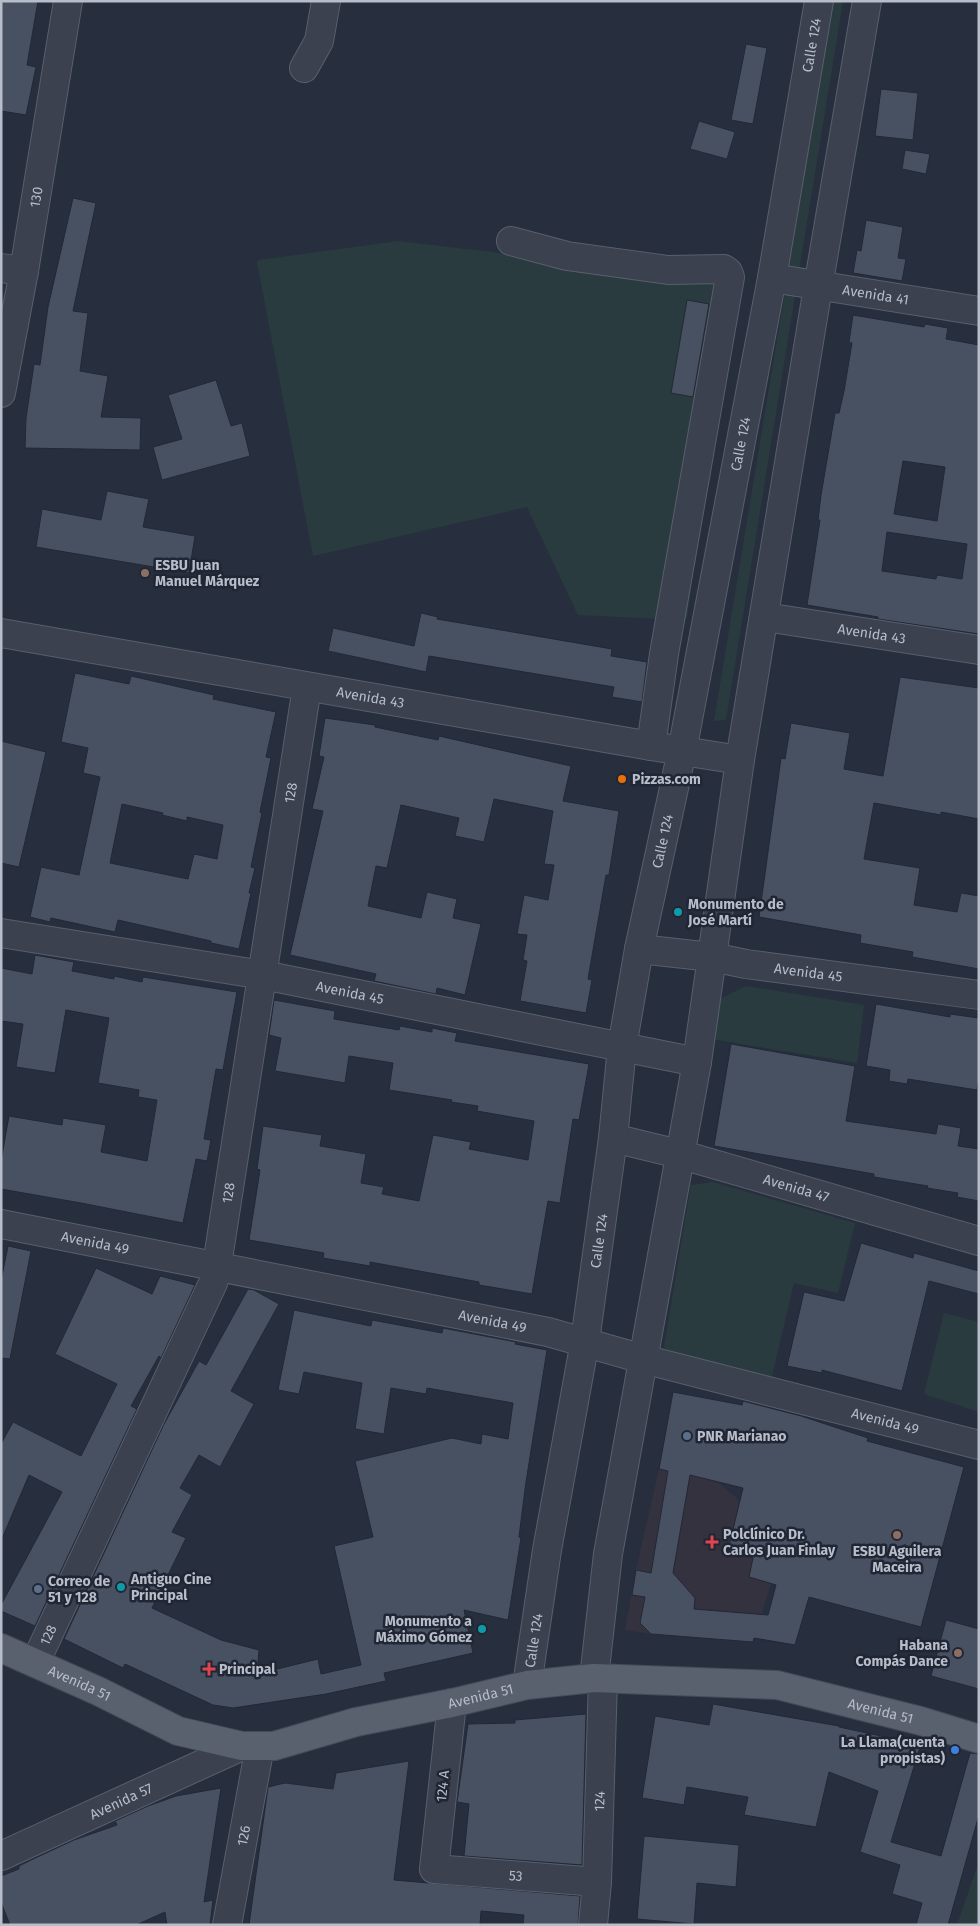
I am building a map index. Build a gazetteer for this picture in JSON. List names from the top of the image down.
{
  "streets": {
    "main road": ["Avenida 51"],
    "street": [
      "Calle 124",
      "130",
      "Avenida 41",
      "Avenida 43",
      "128",
      "Avenida 45",
      "Avenida 47",
      "Avenida 49",
      "124 A",
      "Avenida 57",
      "124",
      "126",
      "53"
    ]
  },
  "crossings": [
    ["Calle 124", "Avenida 41"],
    ["Calle 124", "Avenida 43"],
    ["Calle 124", "Avenida 45"],
    ["Calle 124", "Avenida 47"],
    ["Calle 124", "Avenida 49"],
    ["Calle 124", "Avenida 51"],
    ["Avenida 43", "128"],
    ["128", "Avenida 45"],
    ["128", "Avenida 49"],
    ["128", "Avenida 51"],
    ["Avenida 51", "124 A"],
    ["Avenida 51", "Avenida 57"],
    ["Avenida 51", "124"],
    ["Avenida 51", "126"],
    ["124 A", "53"],
    ["Avenida 57", "126"],
    ["124", "53"]
  ],
  "places": {
    "other": [
      "ESBU Juan Manuel Márquez",
      "Pizzas.com",
      "Monumento de José Martí",
      "PNR Marianao",
      "ESBU Aguilera Maceira",
      "Antiguo Cine Principal",
      "Correo de 51 y 128",
      "Monumento a Máximo Gómez",
      "Habana Compás Dance",
      "La Llama(cuenta propistas)"
    ],
    "health": ["Polclínico Dr. Carlos Juan Finlay", "Principal"]
  }
}
